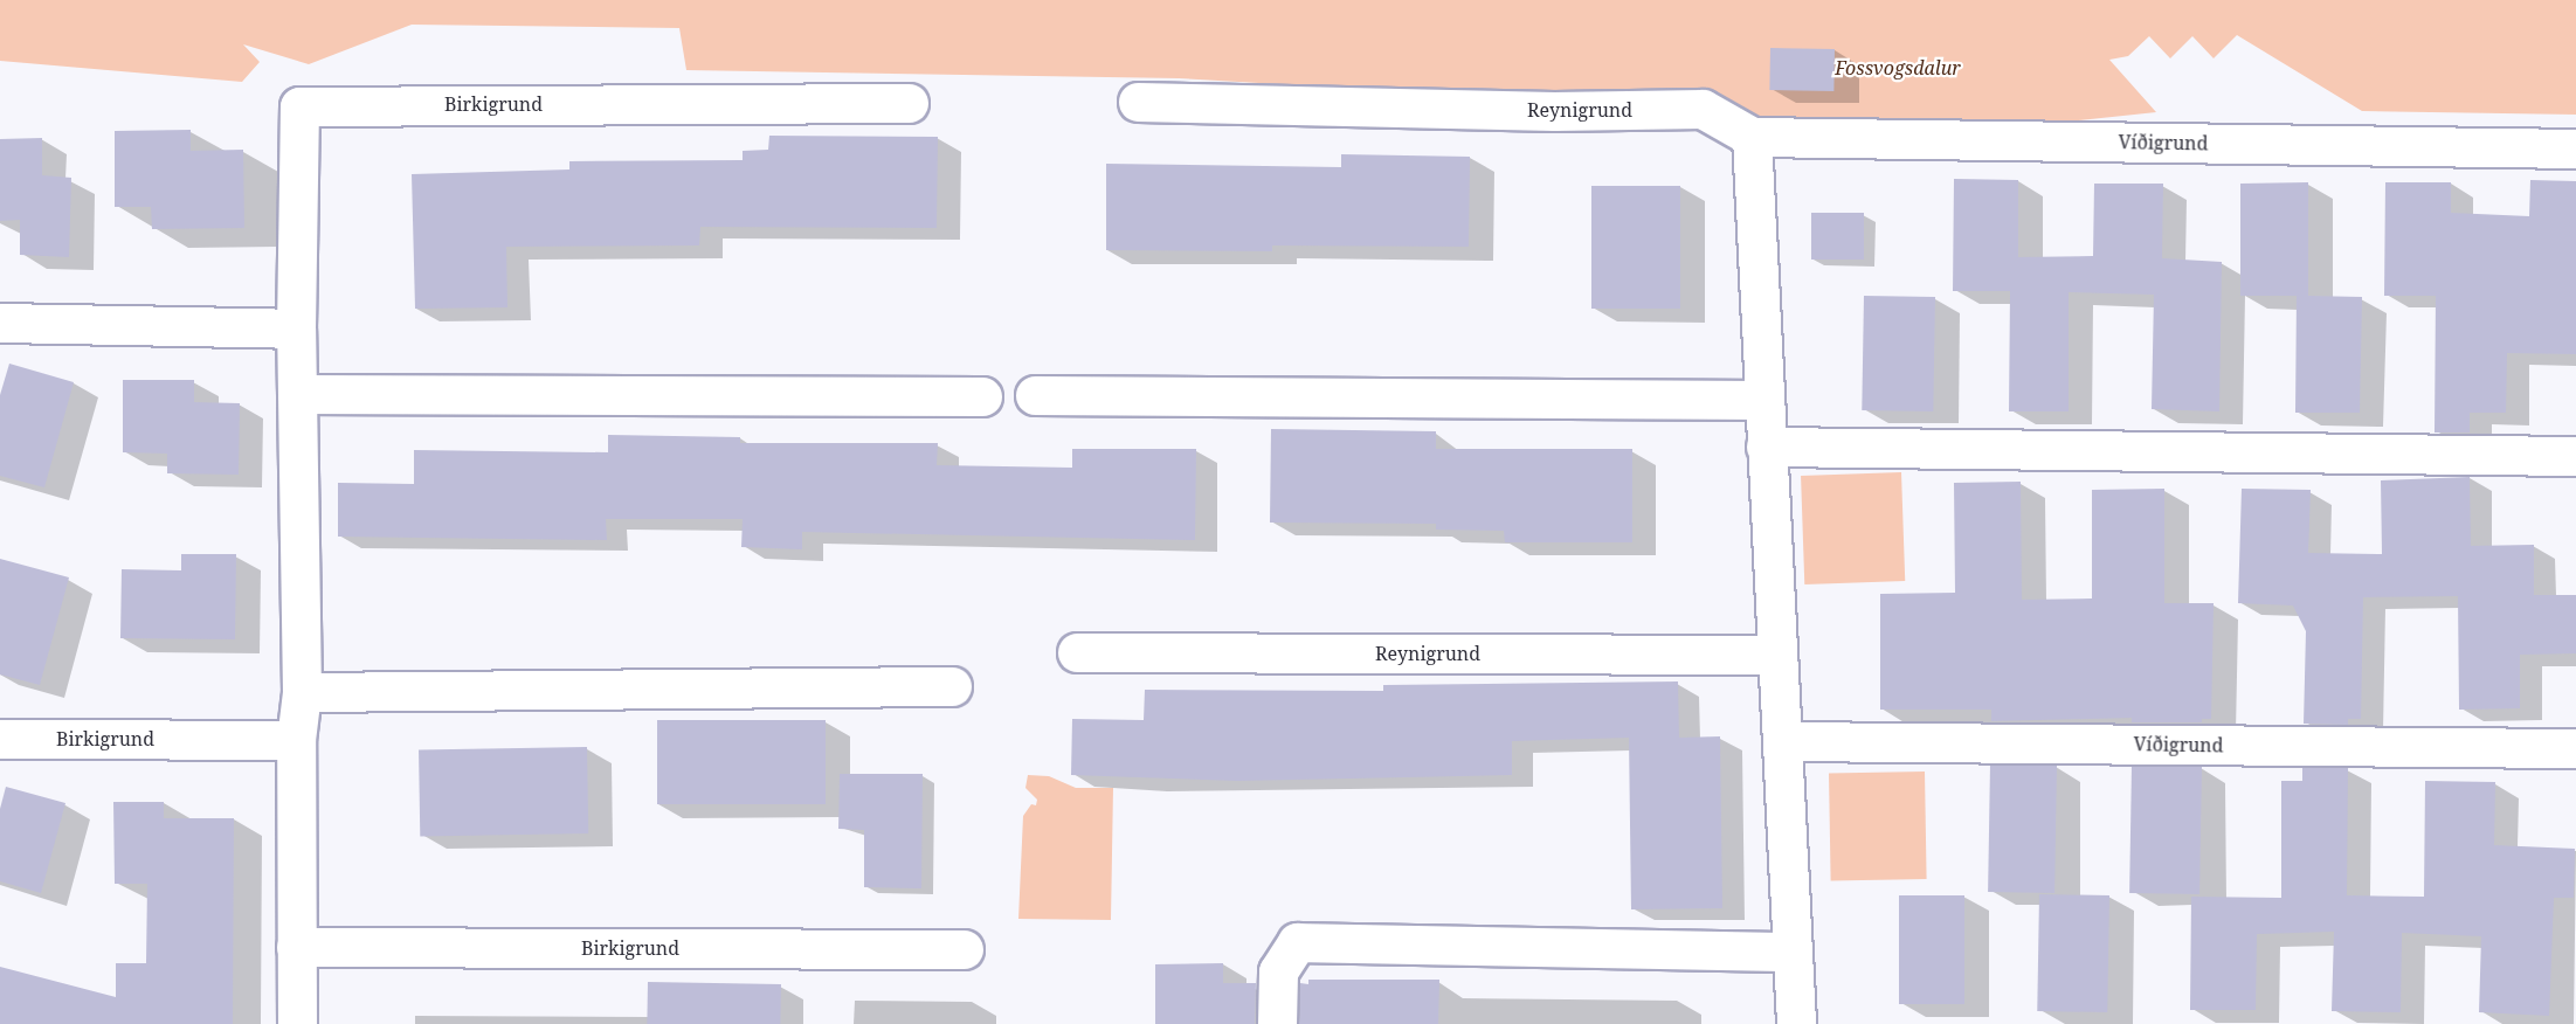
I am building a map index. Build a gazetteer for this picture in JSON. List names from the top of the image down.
{
  "streets": {
    "street": ["Birkigrund", "Reynigrund", "Víðigrund"]
  },
  "crossings": [
    ["Reynigrund", "Víðigrund"]
  ],
  "parks": ["Fossvogsdalur"]
}
